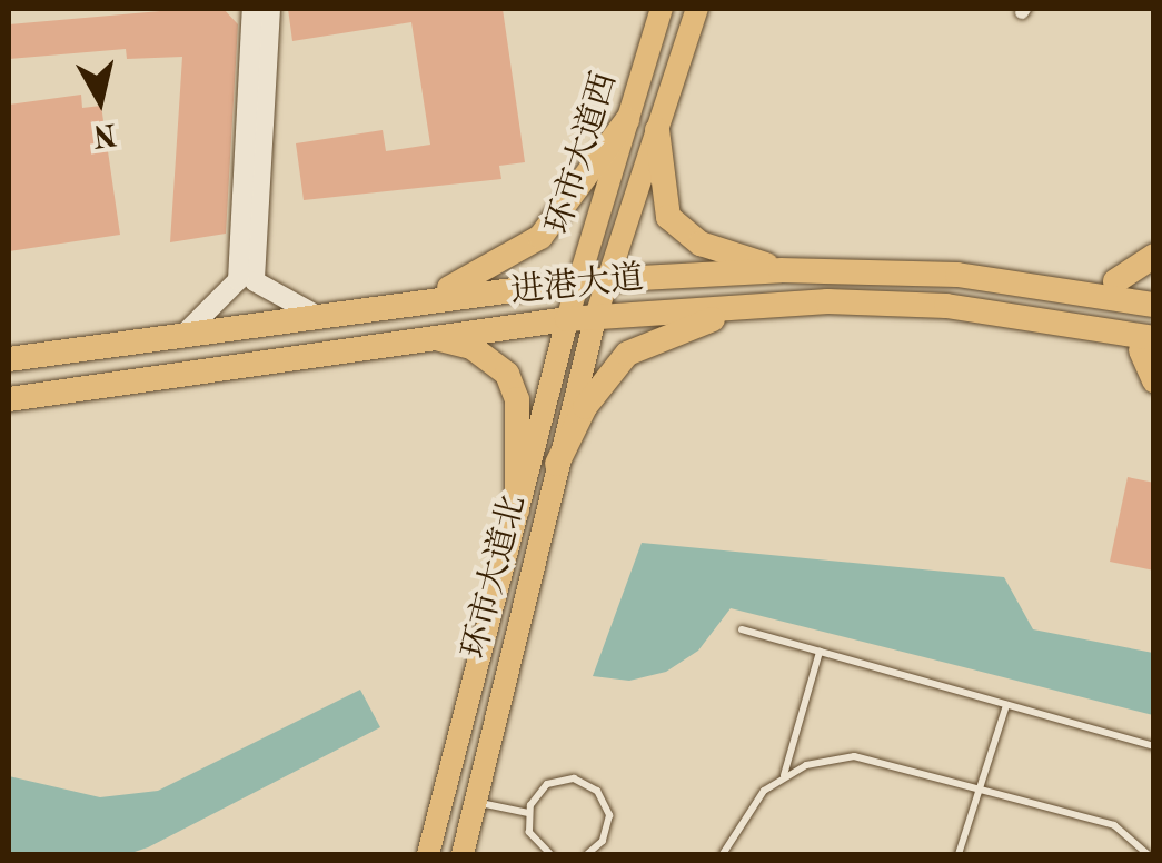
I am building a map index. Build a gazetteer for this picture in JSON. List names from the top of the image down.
{
  "streets": {
    "highway": ["进港大道"],
    "main road": ["环市大道西", "环市大道北"]
  },
  "crossings": [
    ["环市大道西", "进港大道"],
    ["环市大道西", "环市大道北"],
    ["进港大道", "环市大道北"]
  ],
  "north": "bottom"
}
